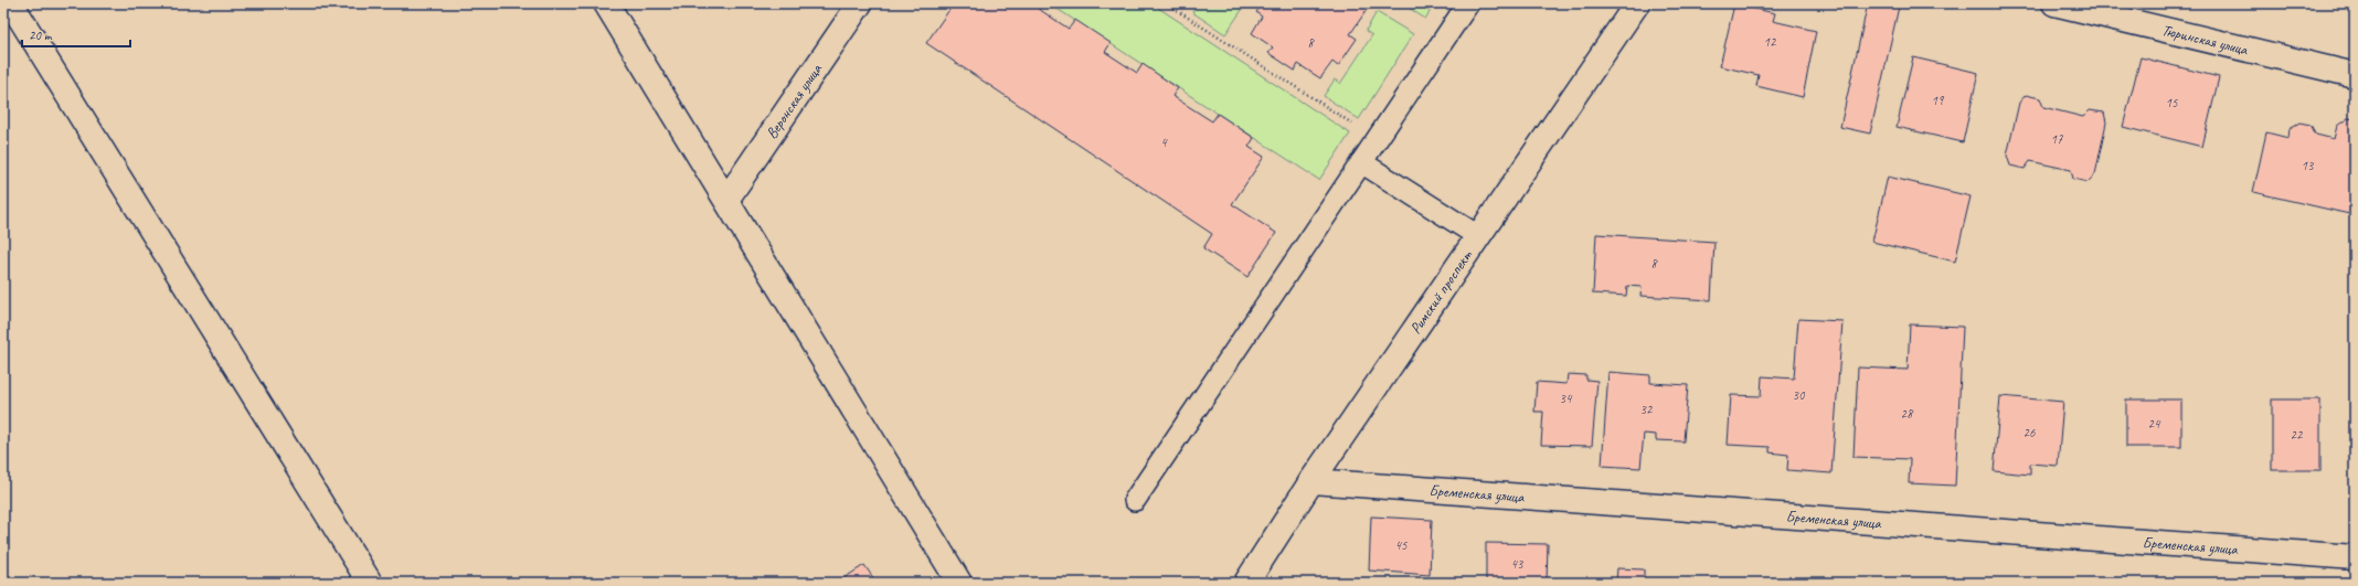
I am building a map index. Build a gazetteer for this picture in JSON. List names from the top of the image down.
{
  "streets": {
    "street": [
      "Тюринская улица",
      "Веронская улица",
      "Римский проспект",
      "Бременская улица"
    ]
  },
  "crossings": [
    ["Римский проспект", "Бременская улица"]
  ],
  "house_numbers": [
    "12",
    "8",
    "19",
    "15",
    "17",
    "4",
    "13",
    "8",
    "30",
    "34",
    "32",
    "28",
    "24",
    "26",
    "22",
    "45",
    "43"
  ],
  "scale_bar": "20 m"
}
